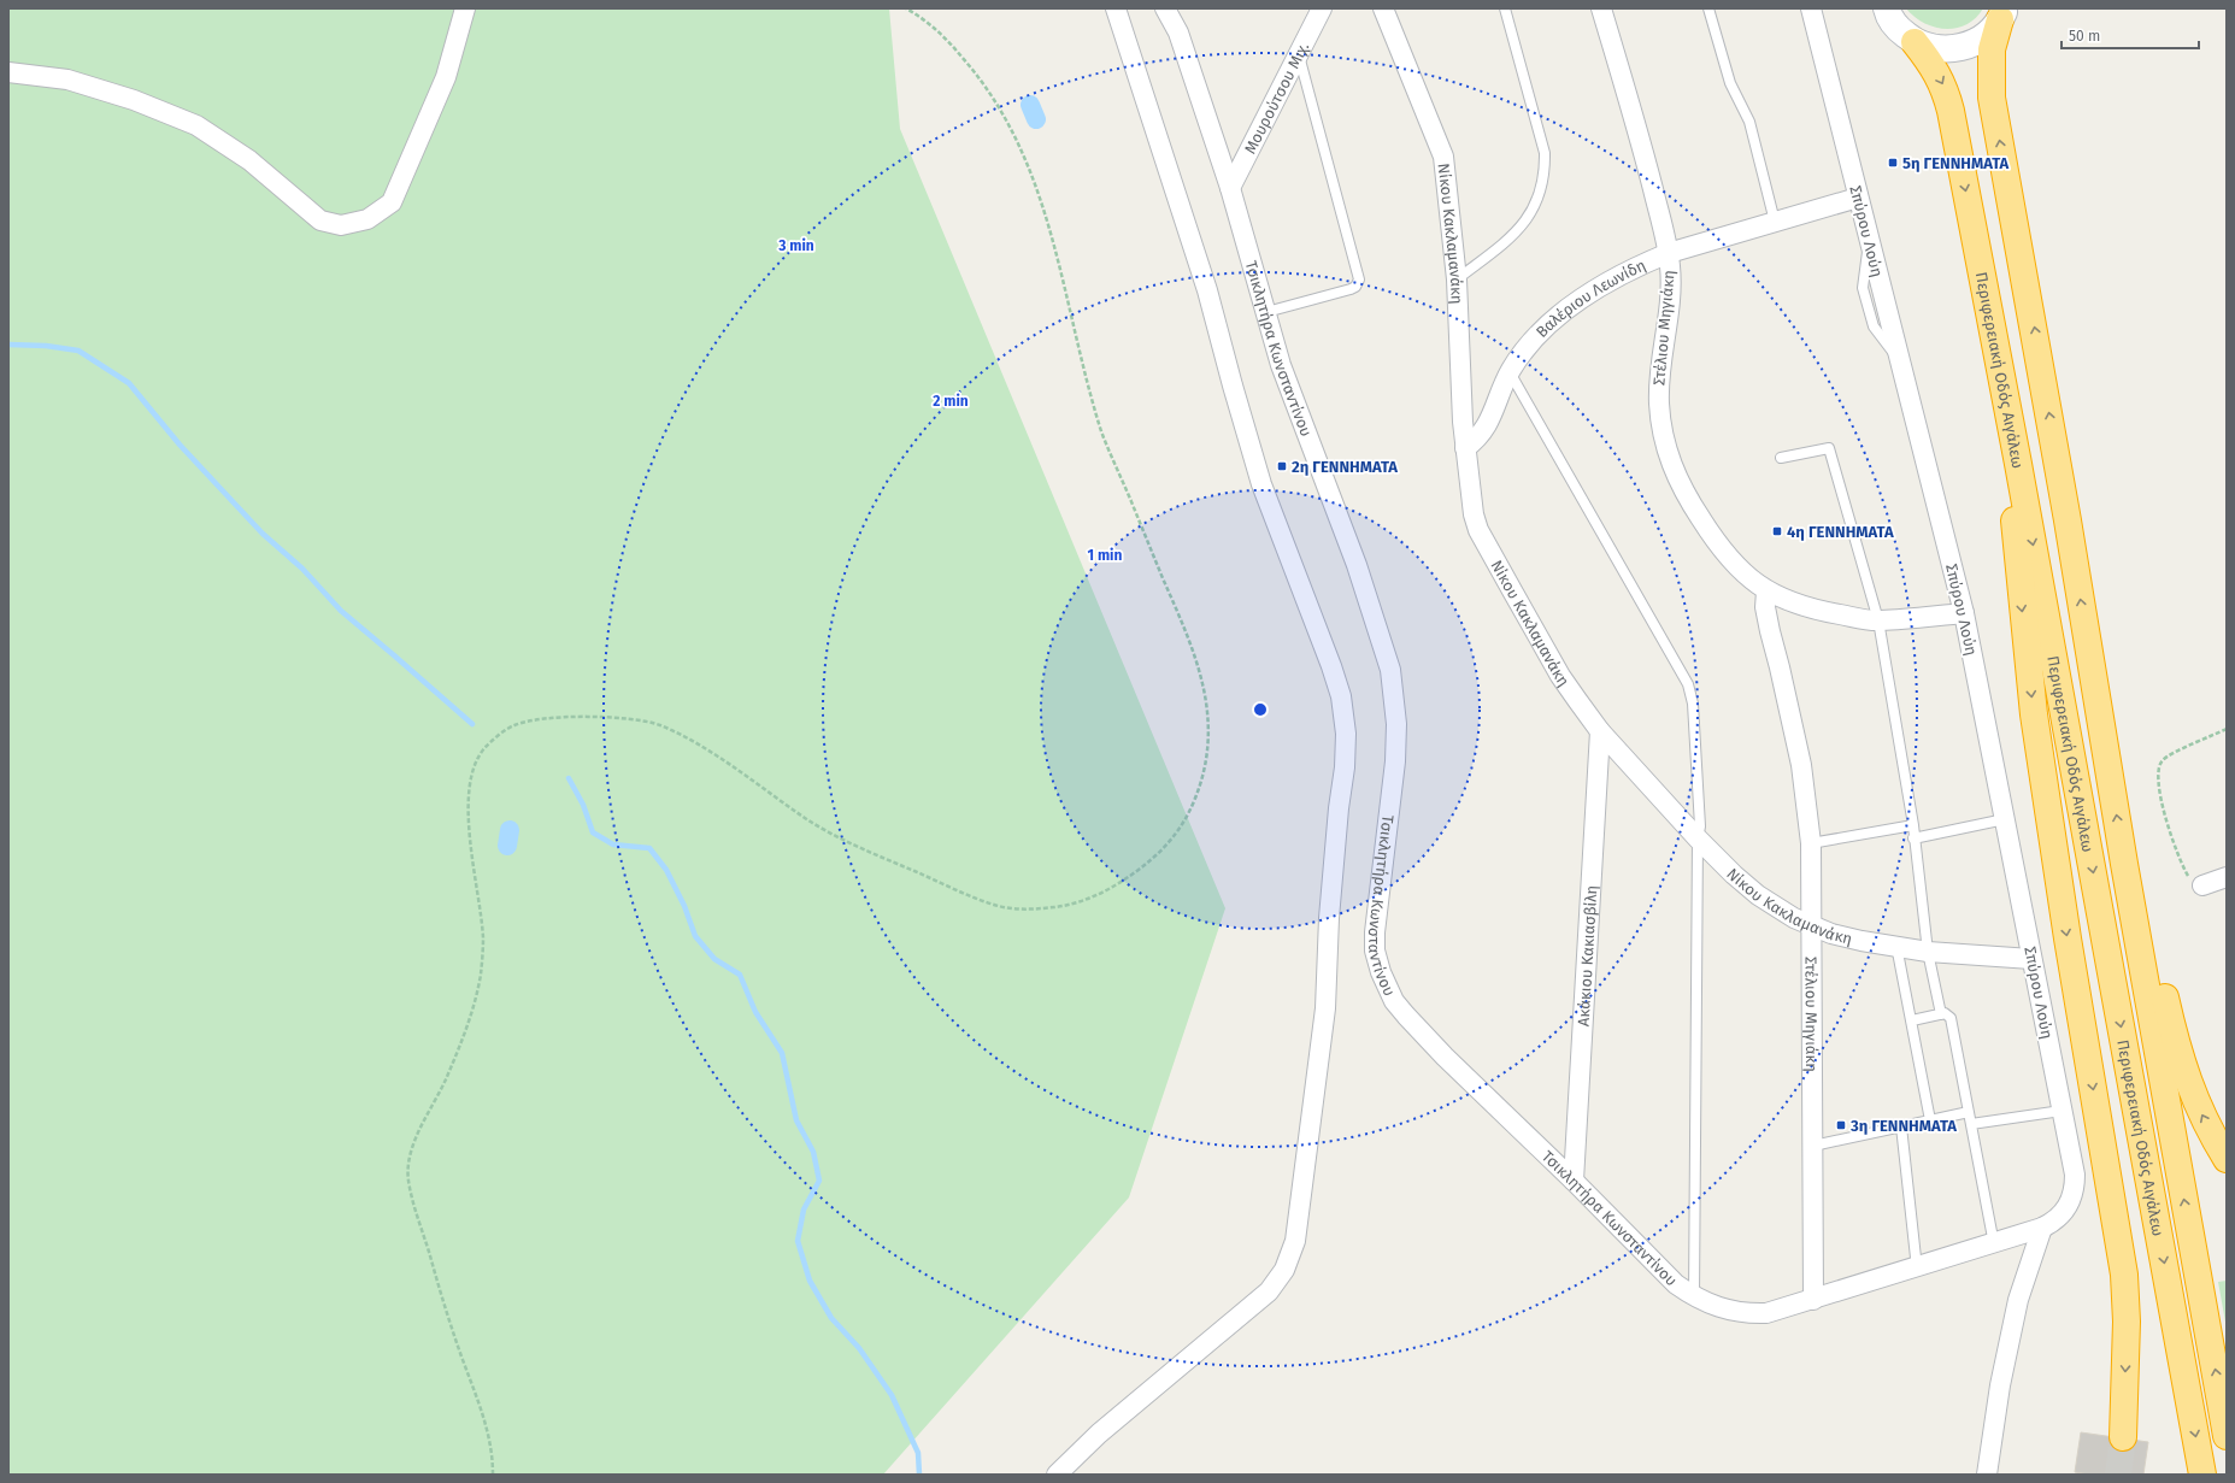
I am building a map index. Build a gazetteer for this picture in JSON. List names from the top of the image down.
{
  "streets": {
    "highway": ["Περιφερειακή Οδός Αιγάλεω"],
    "street": [
      "Μουρούτσου Μιχ.",
      "Σπύρου Λούη",
      "Νίκου Κακλαμανάκη",
      "Βαλέριου Λεωνίδη",
      "Στέλιου Μηγιάκη",
      "Τσικλητήρα Κωνσταντίνου",
      "Ακάκιου Κακιασβίλη"
    ]
  },
  "crossings": [
    ["Μουρούτσου Μιχ.", "Τσικλητήρα Κωνσταντίνου"],
    ["Σπύρου Λούη", "Νίκου Κακλαμανάκη"],
    ["Σπύρου Λούη", "Βαλέριου Λεωνίδη"],
    ["Σπύρου Λούη", "Στέλιου Μηγιάκη"],
    ["Σπύρου Λούη", "Τσικλητήρα Κωνσταντίνου"],
    ["Νίκου Κακλαμανάκη", "Βαλέριου Λεωνίδη"],
    ["Νίκου Κακλαμανάκη", "Στέλιου Μηγιάκη"],
    ["Νίκου Κακλαμανάκη", "Ακάκιου Κακιασβίλη"],
    ["Βαλέριου Λεωνίδη", "Στέλιου Μηγιάκη"],
    ["Στέλιου Μηγιάκη", "Τσικλητήρα Κωνσταντίνου"],
    ["Τσικλητήρα Κωνσταντίνου", "Ακάκιου Κακιασβίλη"]
  ],
  "places": {
    "transit": [
      "5η ΓΕΝΝΗΜΑΤΑ",
      "2η ΓΕΝΝΗΜΑΤΑ",
      "4η ΓΕΝΝΗΜΑΤΑ",
      "3η ΓΕΝΝΗΜΑΤΑ"
    ]
  },
  "scale_bar": "50 m",
  "rings": ["3 min", "2 min", "1 min"]
}
